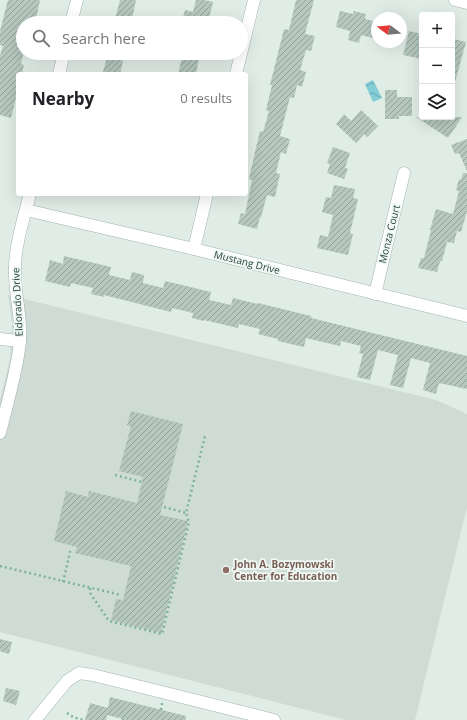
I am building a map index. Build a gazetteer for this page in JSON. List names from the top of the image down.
{
  "streets": {
    "street": ["Monza Court", "Mustang Drive", "Eldorado Drive"]
  },
  "crossings": [
    ["Monza Court", "Mustang Drive"],
    ["Mustang Drive", "Eldorado Drive"]
  ],
  "places": ["John A. Bozymowski Center for Education"],
  "north": "left",
  "page": {
    "map_buttons": ["+", "−"],
    "search": "Search here",
    "heading": ["Nearby", "0 results"]
  }
}
